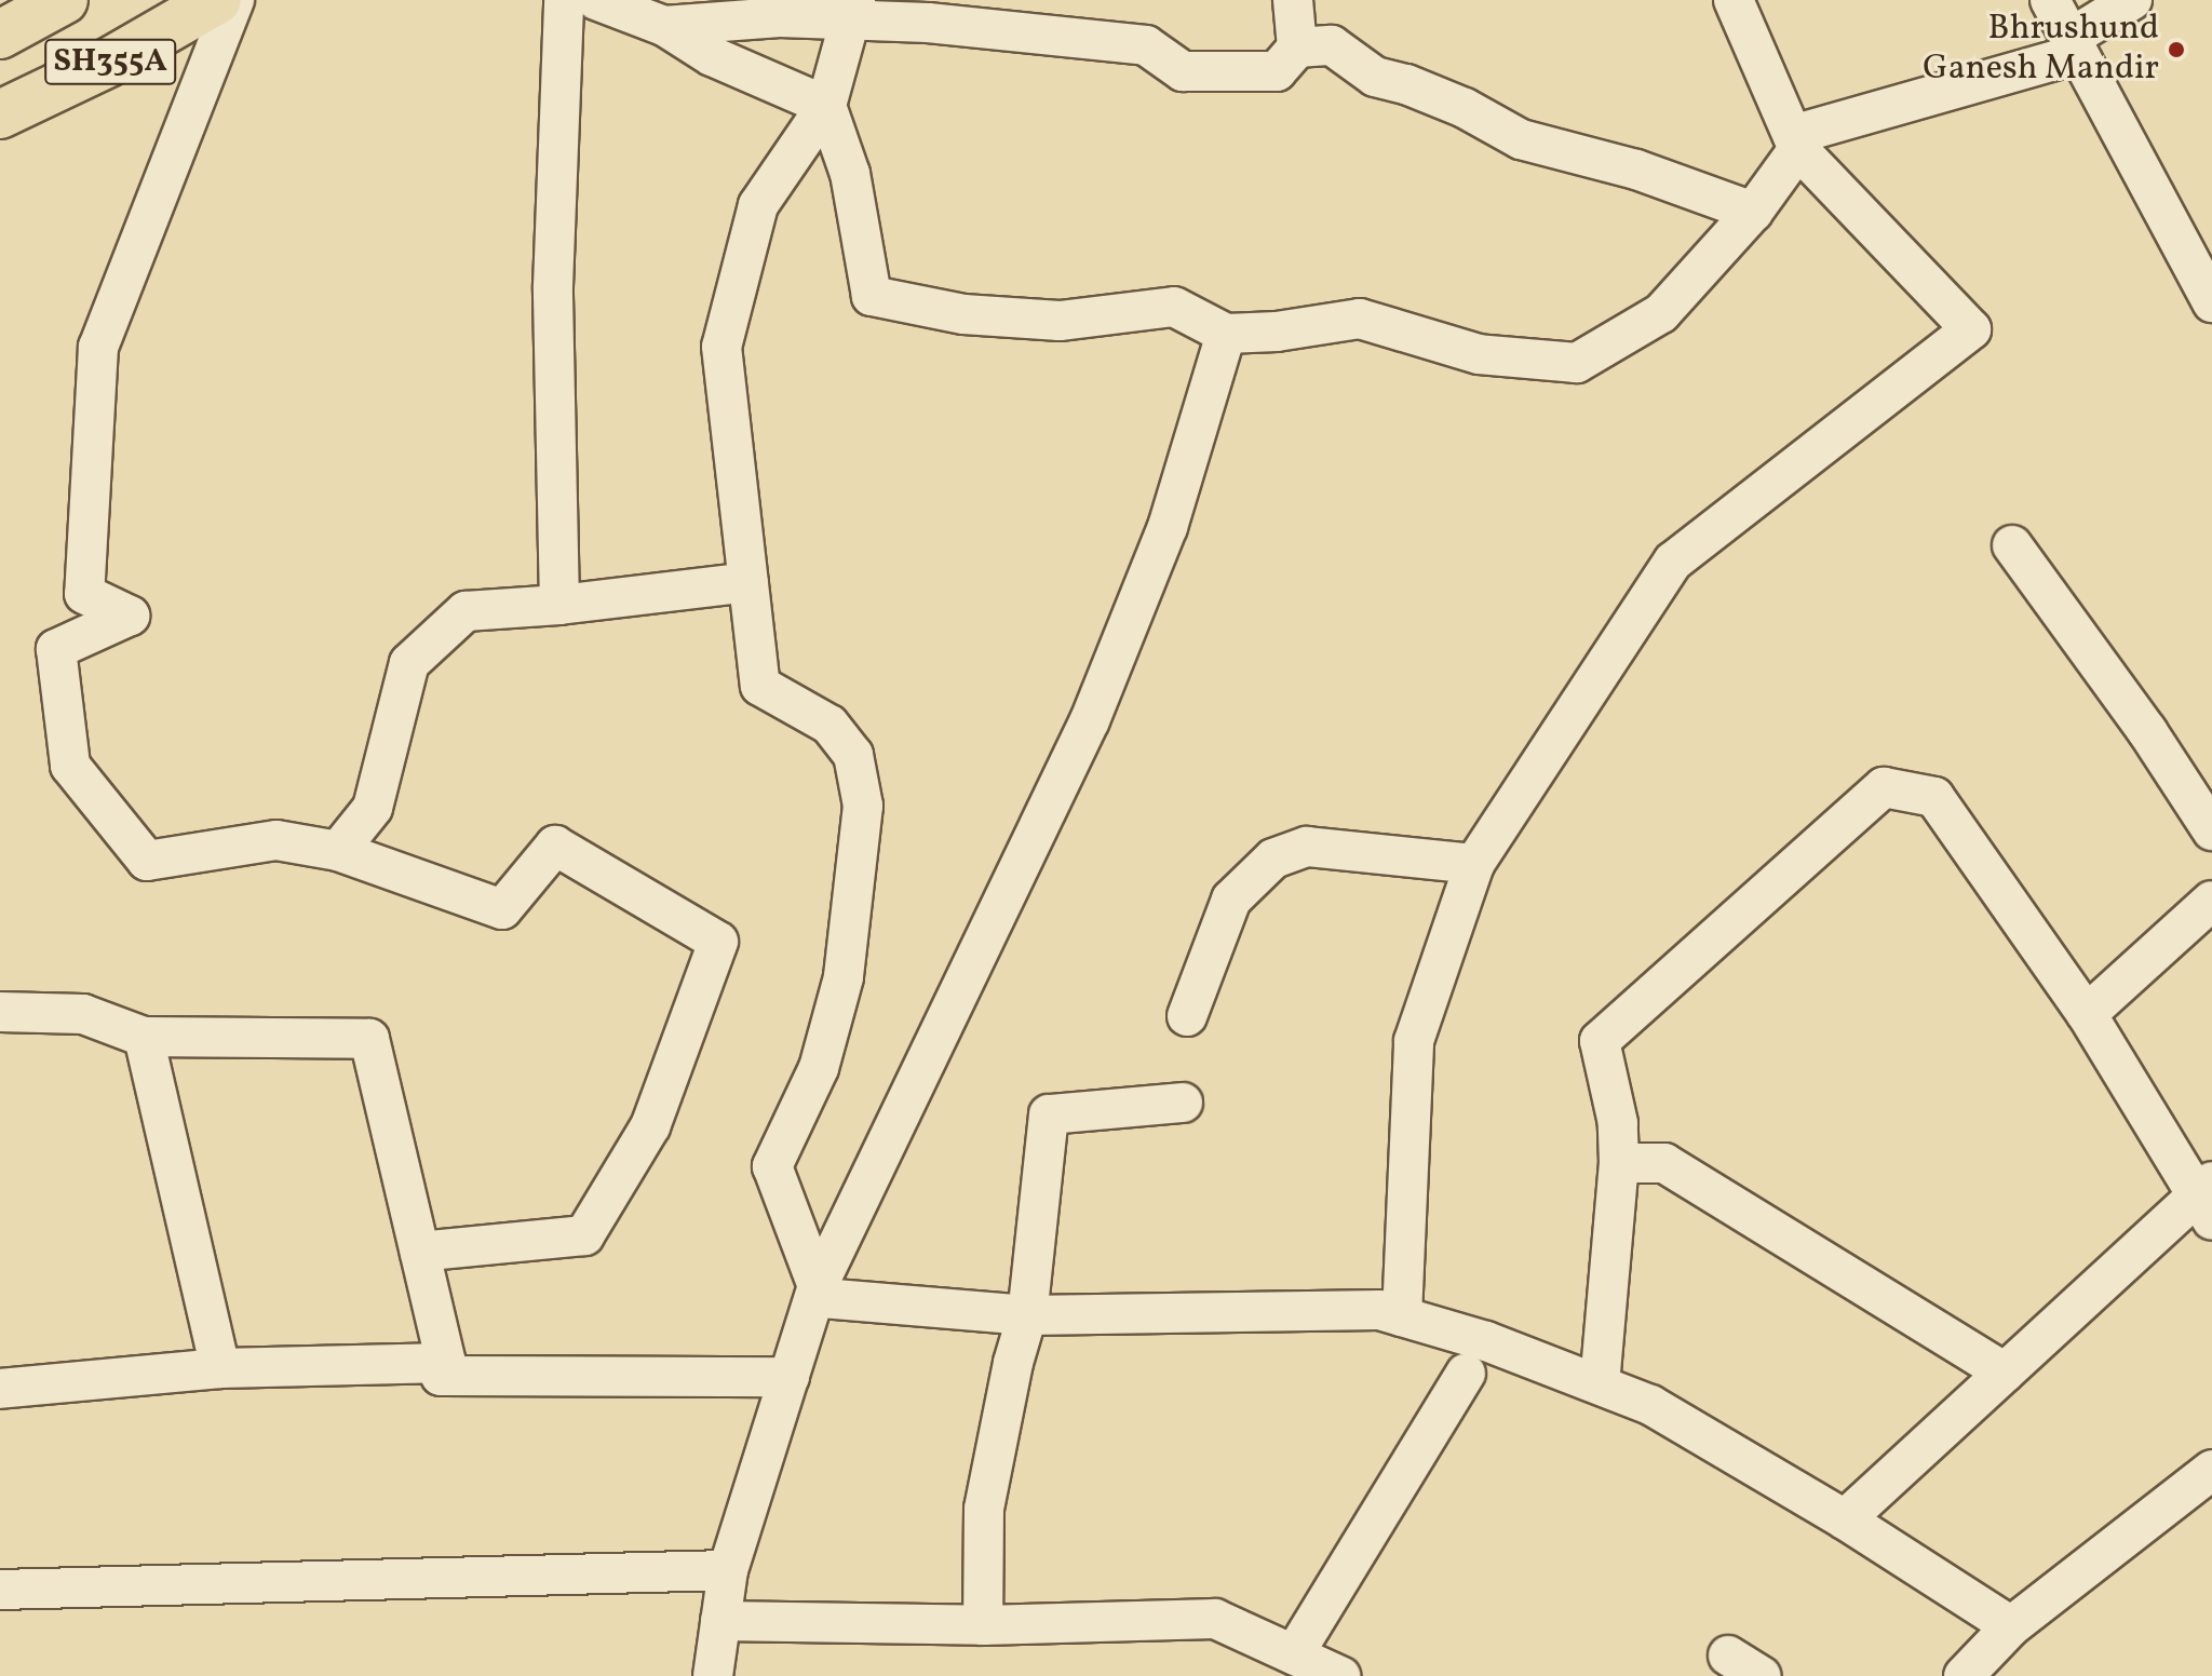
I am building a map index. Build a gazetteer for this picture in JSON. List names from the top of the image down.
{
  "streets": {
    "main road": ["SH355A"]
  },
  "places": ["Bhrushund Ganesh Mandir"]
}
